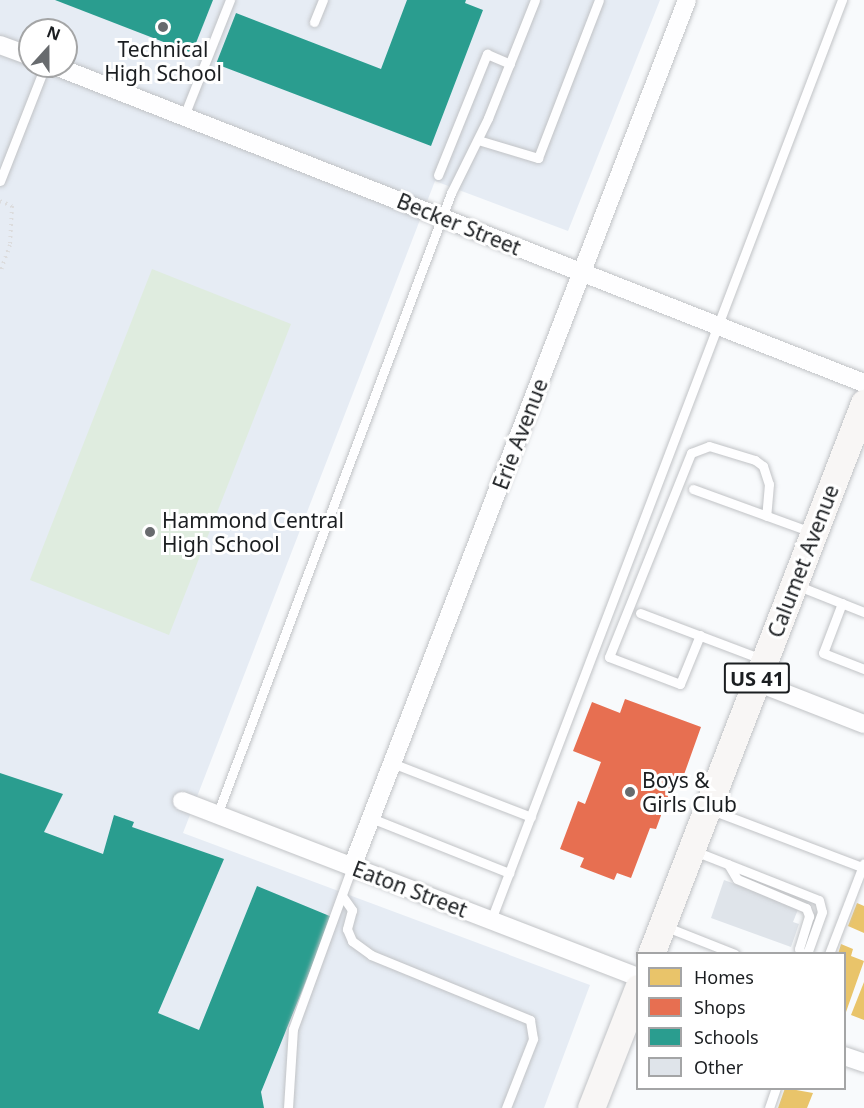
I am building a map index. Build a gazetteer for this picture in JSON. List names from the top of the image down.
{
  "streets": {
    "main road": ["Calumet Avenue", "US 41"],
    "street": ["Becker Street", "Erie Avenue", "Eaton Street"]
  },
  "crossings": [
    ["Becker Street", "Erie Avenue"],
    ["Erie Avenue", "Eaton Street"]
  ],
  "places": ["Technical High School", "Hammond Central High School", "Boys & Girls Club"],
  "legend": [
    "Homes",
    "Shops",
    "Schools",
    "Other"
  ],
  "north": "top"
}
